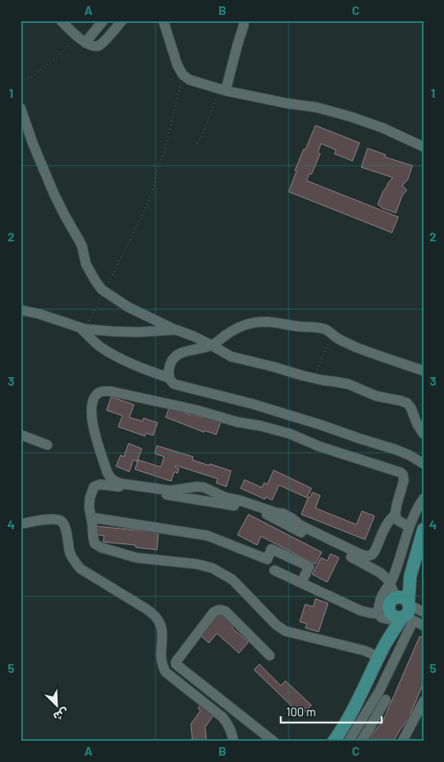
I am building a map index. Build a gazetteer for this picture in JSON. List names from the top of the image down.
{
  "scale_bar": "100 m",
  "north": "bottom right",
  "grid": {
    "columns": ["A", "B", "C"],
    "rows": [
      "1",
      "2",
      "3",
      "4",
      "5"
    ]
  }
}
